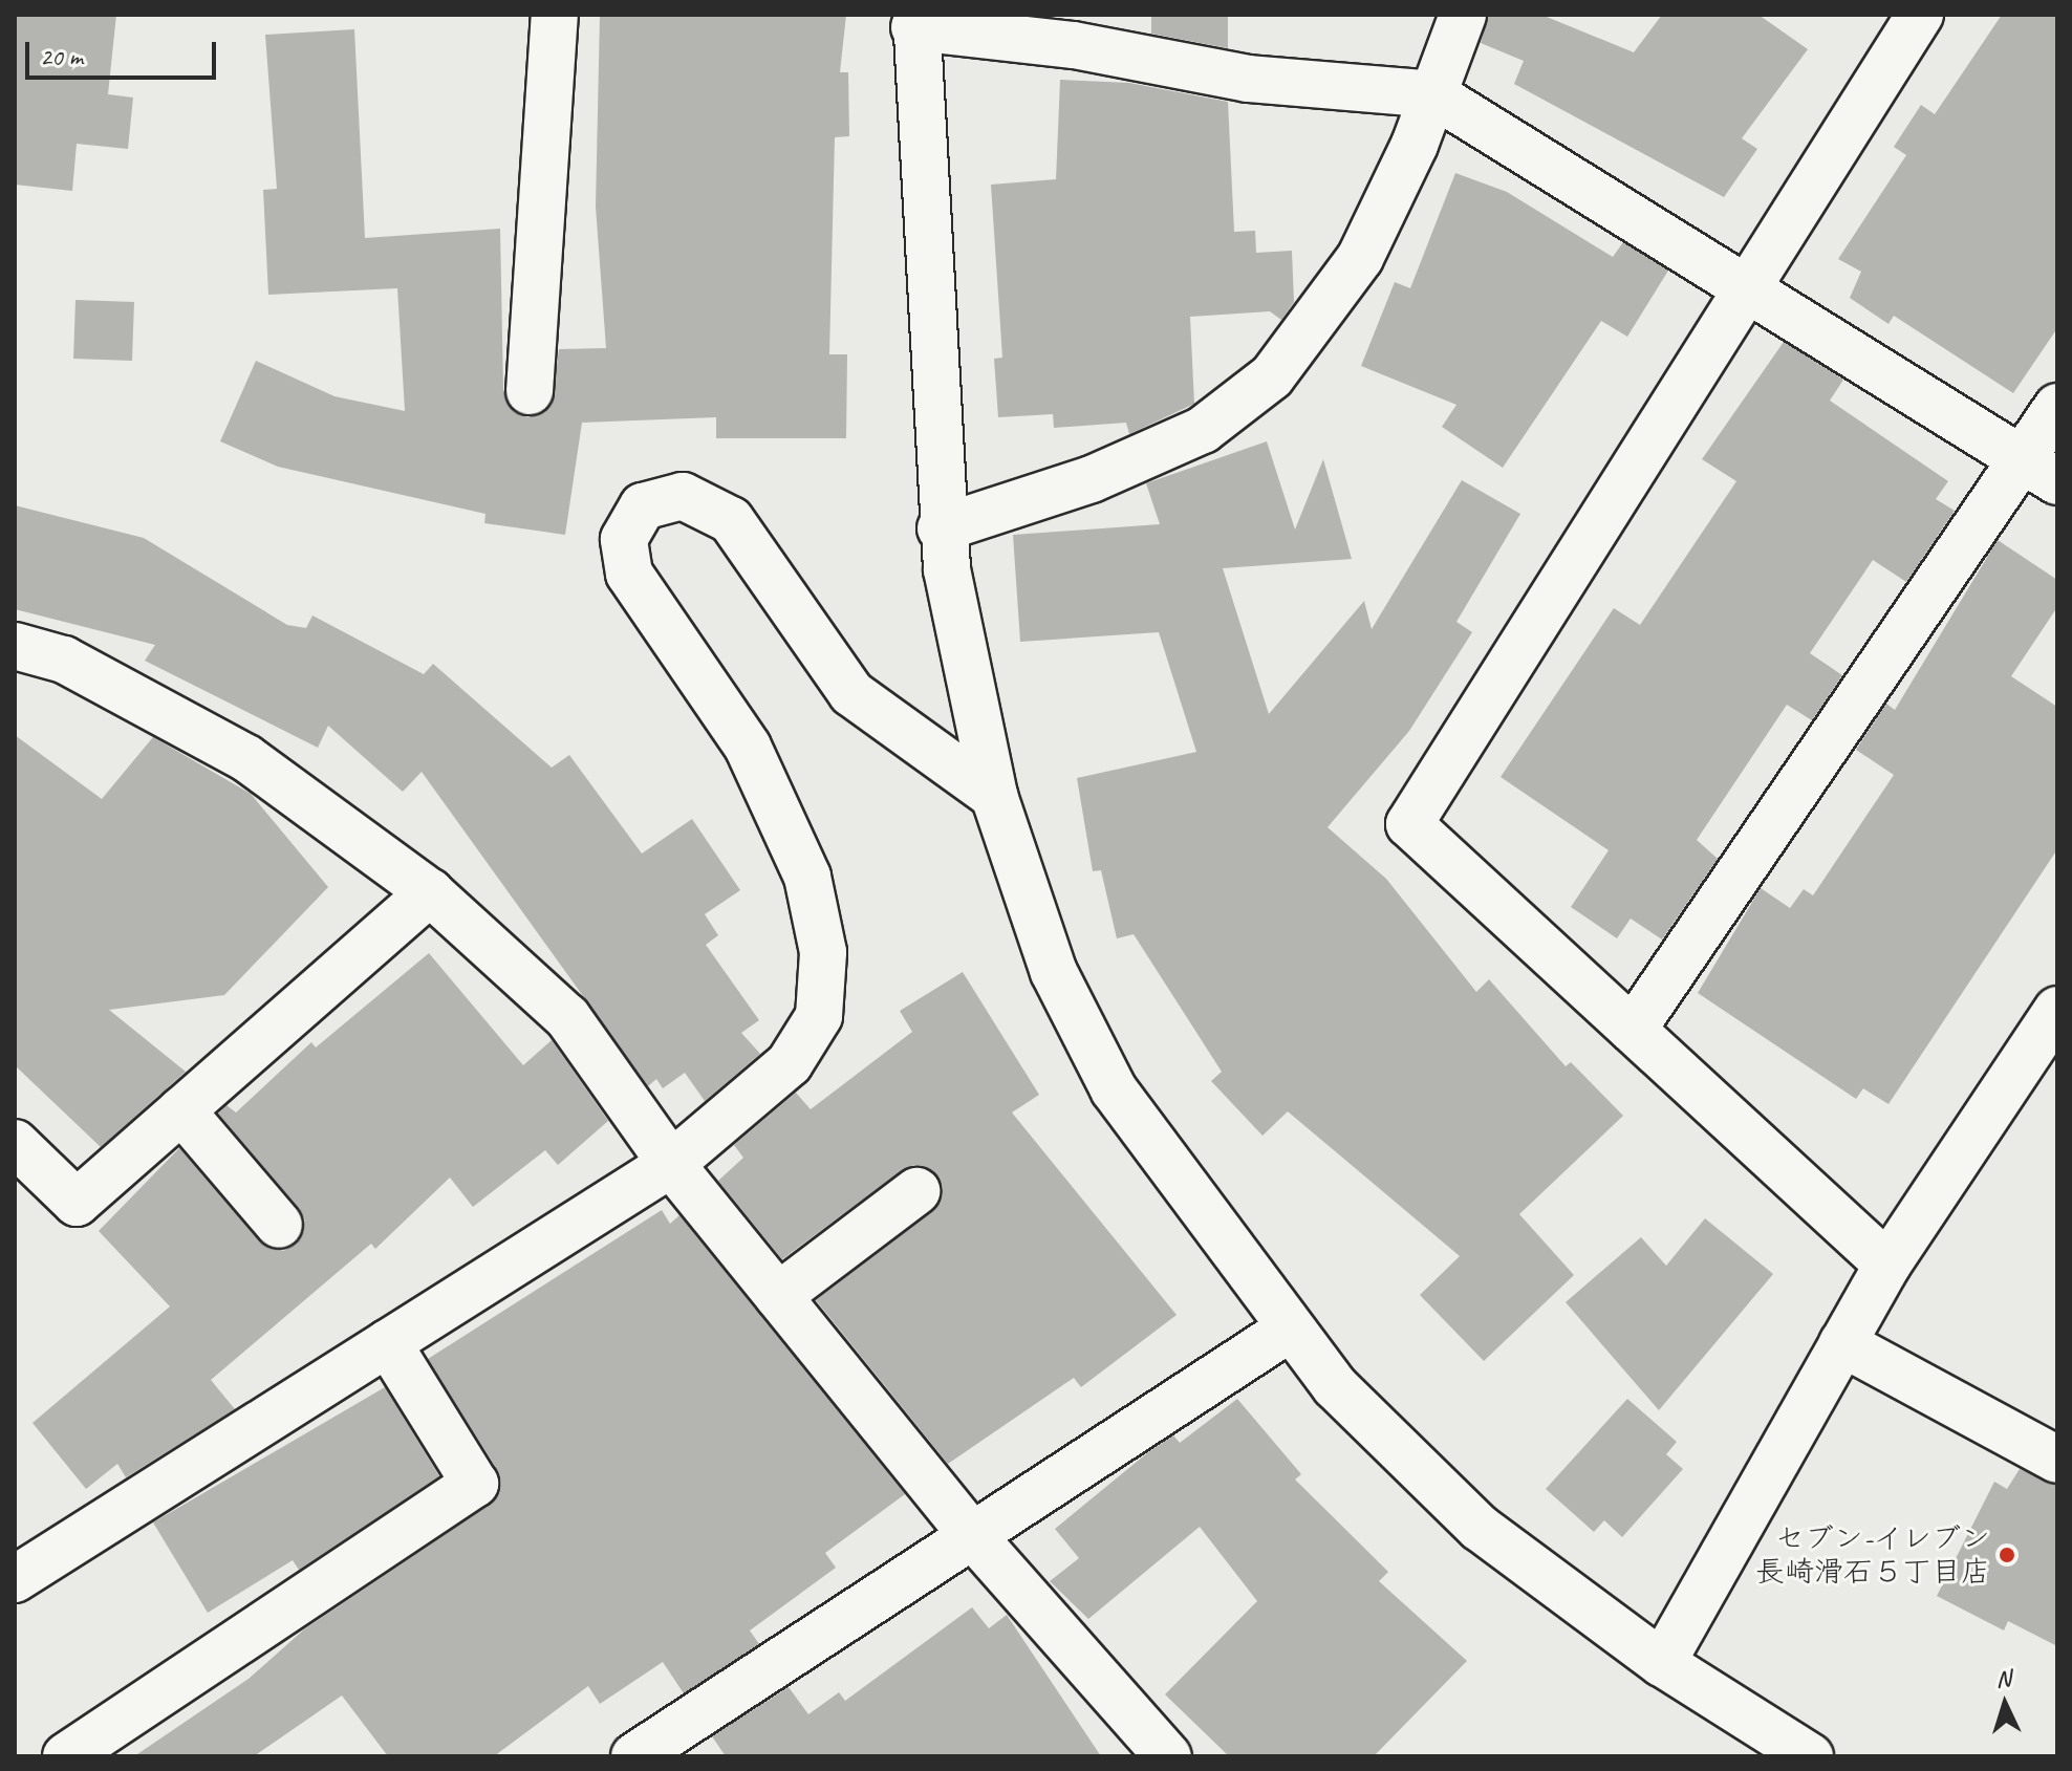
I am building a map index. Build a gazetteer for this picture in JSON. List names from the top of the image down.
{
  "places": ["セブン-イレブン 長崎滑石５丁目店"],
  "scale_bar": "20 m",
  "north": "top"
}
